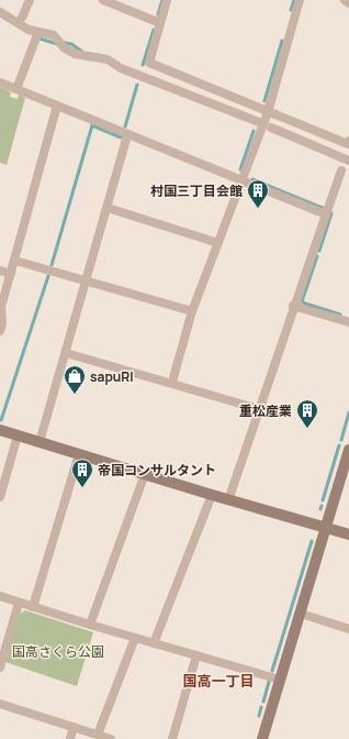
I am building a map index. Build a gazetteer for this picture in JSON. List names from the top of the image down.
{
  "districts": ["国高一丁目"],
  "parks": ["国高さくら公園"],
  "places": {
    "building": ["村国三丁目会館", "重松産業", "帝国コンサルタント"],
    "shop": ["sapuRI"]
  }
}
